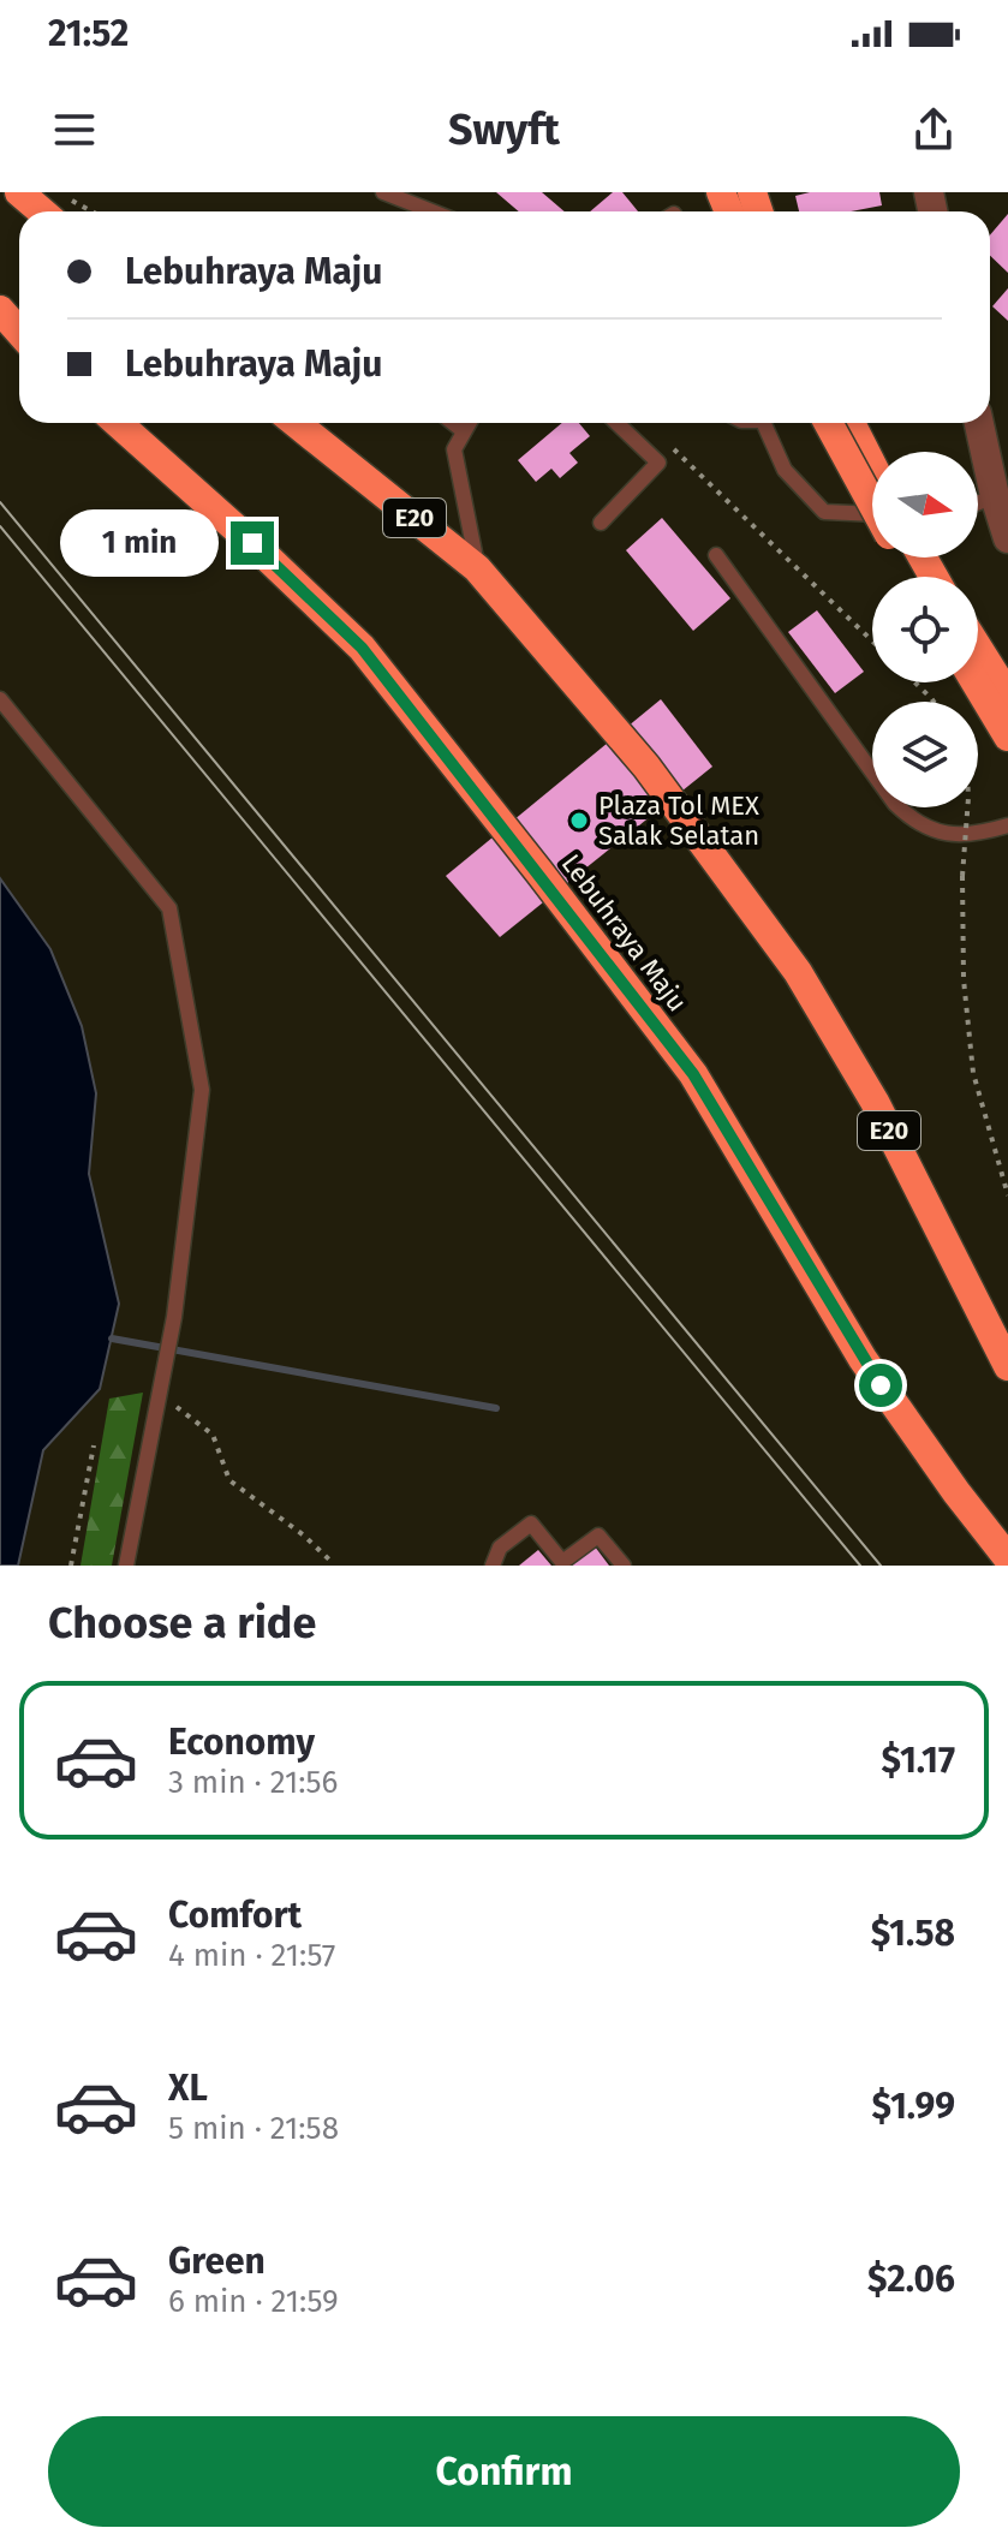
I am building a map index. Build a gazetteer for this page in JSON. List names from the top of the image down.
{
  "streets": {
    "highway": ["E20", "Lebuhraya Maju"]
  },
  "places": ["Plaza Tol MEX Salak Selatan"],
  "north": "right",
  "page": {
    "status": "21:52",
    "header": "Swyft",
    "banner": ["Lebuhraya Maju", "Lebuhraya Maju"],
    "bubble": "1 min",
    "heading": "Choose a ride",
    "list": [
      {
        "name": "Economy",
        "note": "3 min · 21:56",
        "value": "$1.17"
      },
      {
        "name": "Comfort",
        "note": "4 min · 21:57",
        "value": "$1.58"
      },
      {
        "name": "XL",
        "note": "5 min · 21:58",
        "value": "$1.99"
      },
      {
        "name": "Green",
        "note": "6 min · 21:59",
        "value": "$2.06"
      }
    ],
    "buttons": "Confirm"
  }
}
